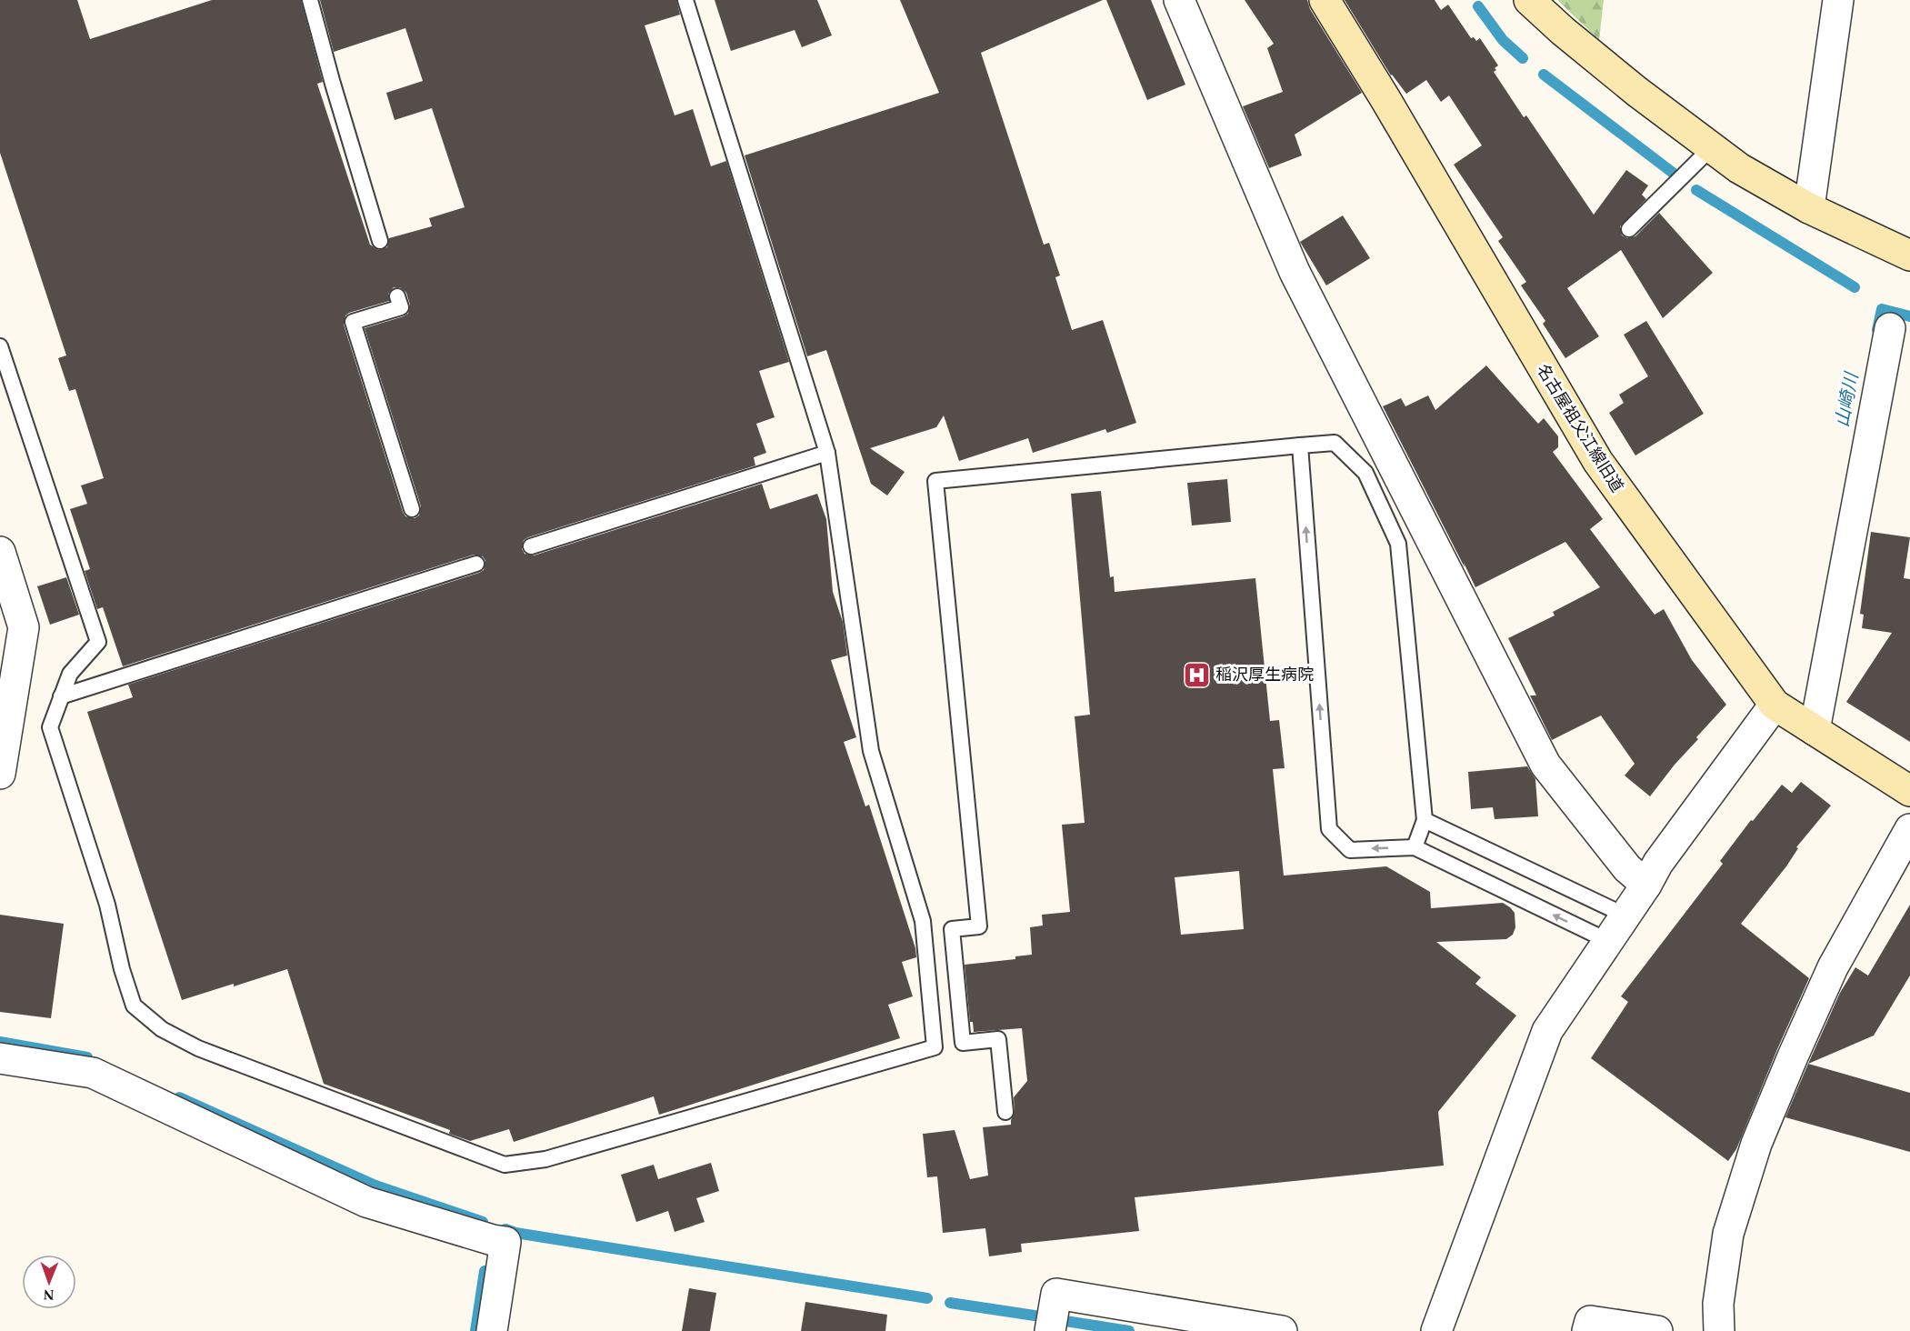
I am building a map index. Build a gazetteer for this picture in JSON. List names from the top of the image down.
{
  "streets": {
    "street": ["名古屋祖父江線旧道"]
  },
  "water": ["山崎川"],
  "places": {
    "hospital": ["稲沢厚生病院"]
  },
  "north": "bottom"
}
